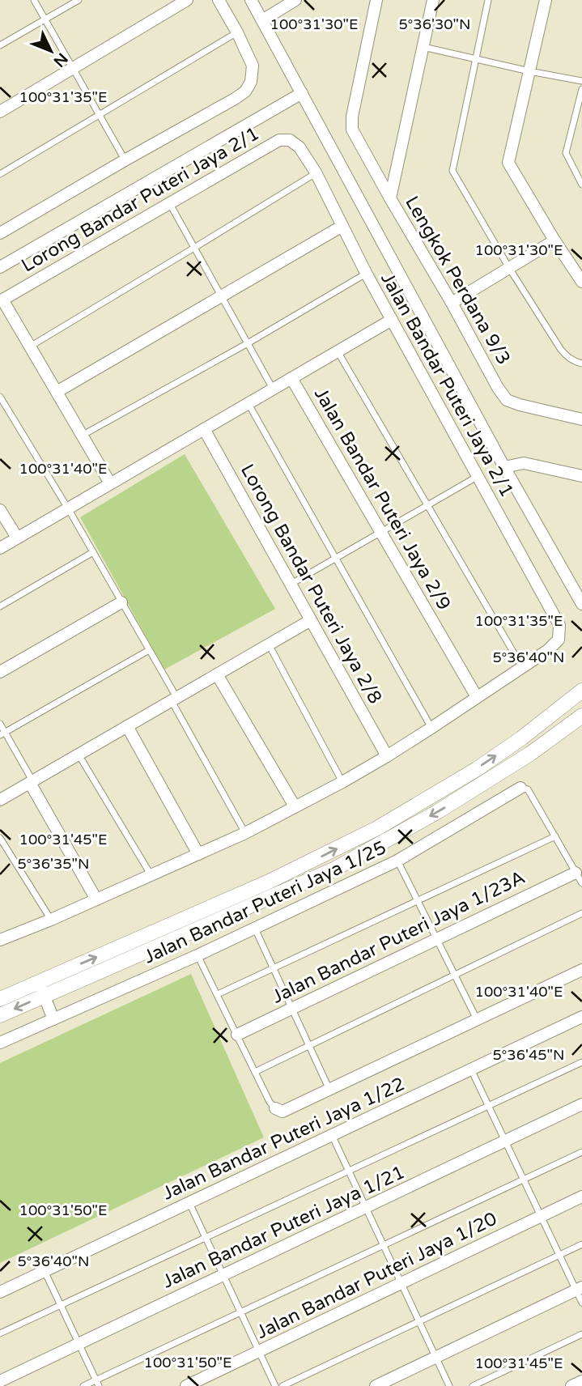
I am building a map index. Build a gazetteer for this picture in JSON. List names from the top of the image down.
{
  "streets": {
    "street": [
      "Lorong Bandar Puteri Jaya 2/1",
      "Lengkok Perdana 9/3",
      "Jalan Bandar Puteri Jaya 2/1",
      "Jalan Bandar Puteri Jaya 2/9",
      "Lorong Bandar Puteri Jaya 2/8",
      "Jalan Bandar Puteri Jaya 1/25",
      "Jalan Bandar Puteri Jaya 1/23A",
      "Jalan Bandar Puteri Jaya 1/22",
      "Jalan Bandar Puteri Jaya 1/21",
      "Jalan Bandar Puteri Jaya 1/20"
    ]
  },
  "crossings": [
    ["Lorong Bandar Puteri Jaya 2/1", "Jalan Bandar Puteri Jaya 2/1"]
  ],
  "north": "bottom right",
  "coordinates": [
    "100°31'30\"E",
    "5°36'30\"N",
    "100°31'35\"E",
    "100°31'40\"E",
    "5°36'40\"N",
    "100°31'45\"E",
    "5°36'35\"N",
    "5°36'45\"N",
    "100°31'50\"E"
  ]
}
